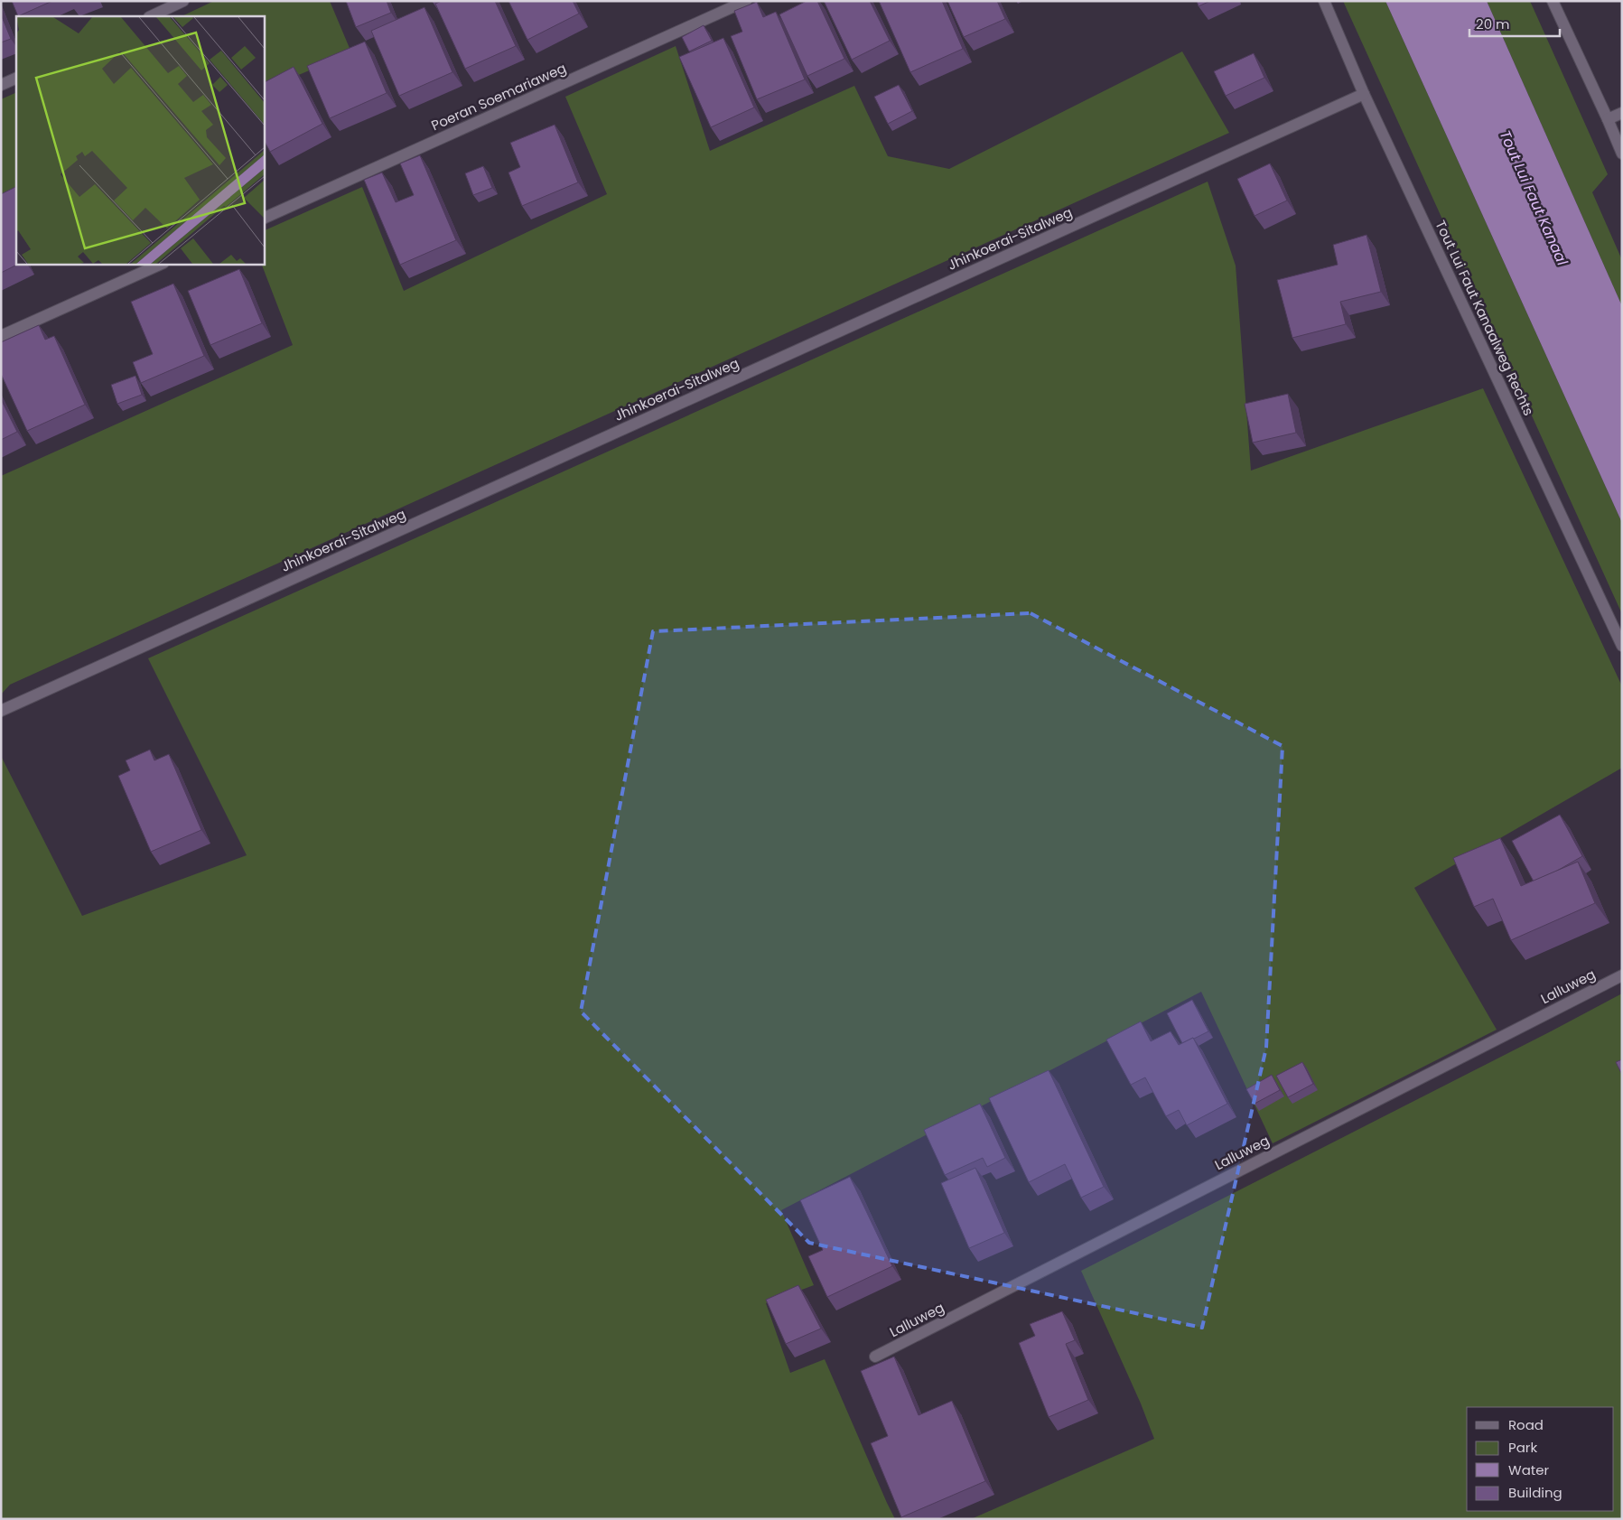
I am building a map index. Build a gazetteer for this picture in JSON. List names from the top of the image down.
{
  "streets": {
    "street": [
      "Poeran Soemariaweg",
      "Jhinkoerai-Sitalweg",
      "Tout Lui Faut Kanaalweg Rechts",
      "Lalluweg"
    ]
  },
  "crossings": [
    ["Jhinkoerai-Sitalweg", "Tout Lui Faut Kanaalweg Rechts"]
  ],
  "water": ["Tout Lui Faut Kanaal"],
  "legend": [
    "Road",
    "Park",
    "Water",
    "Building"
  ],
  "scale_bar": "20 m"
}
